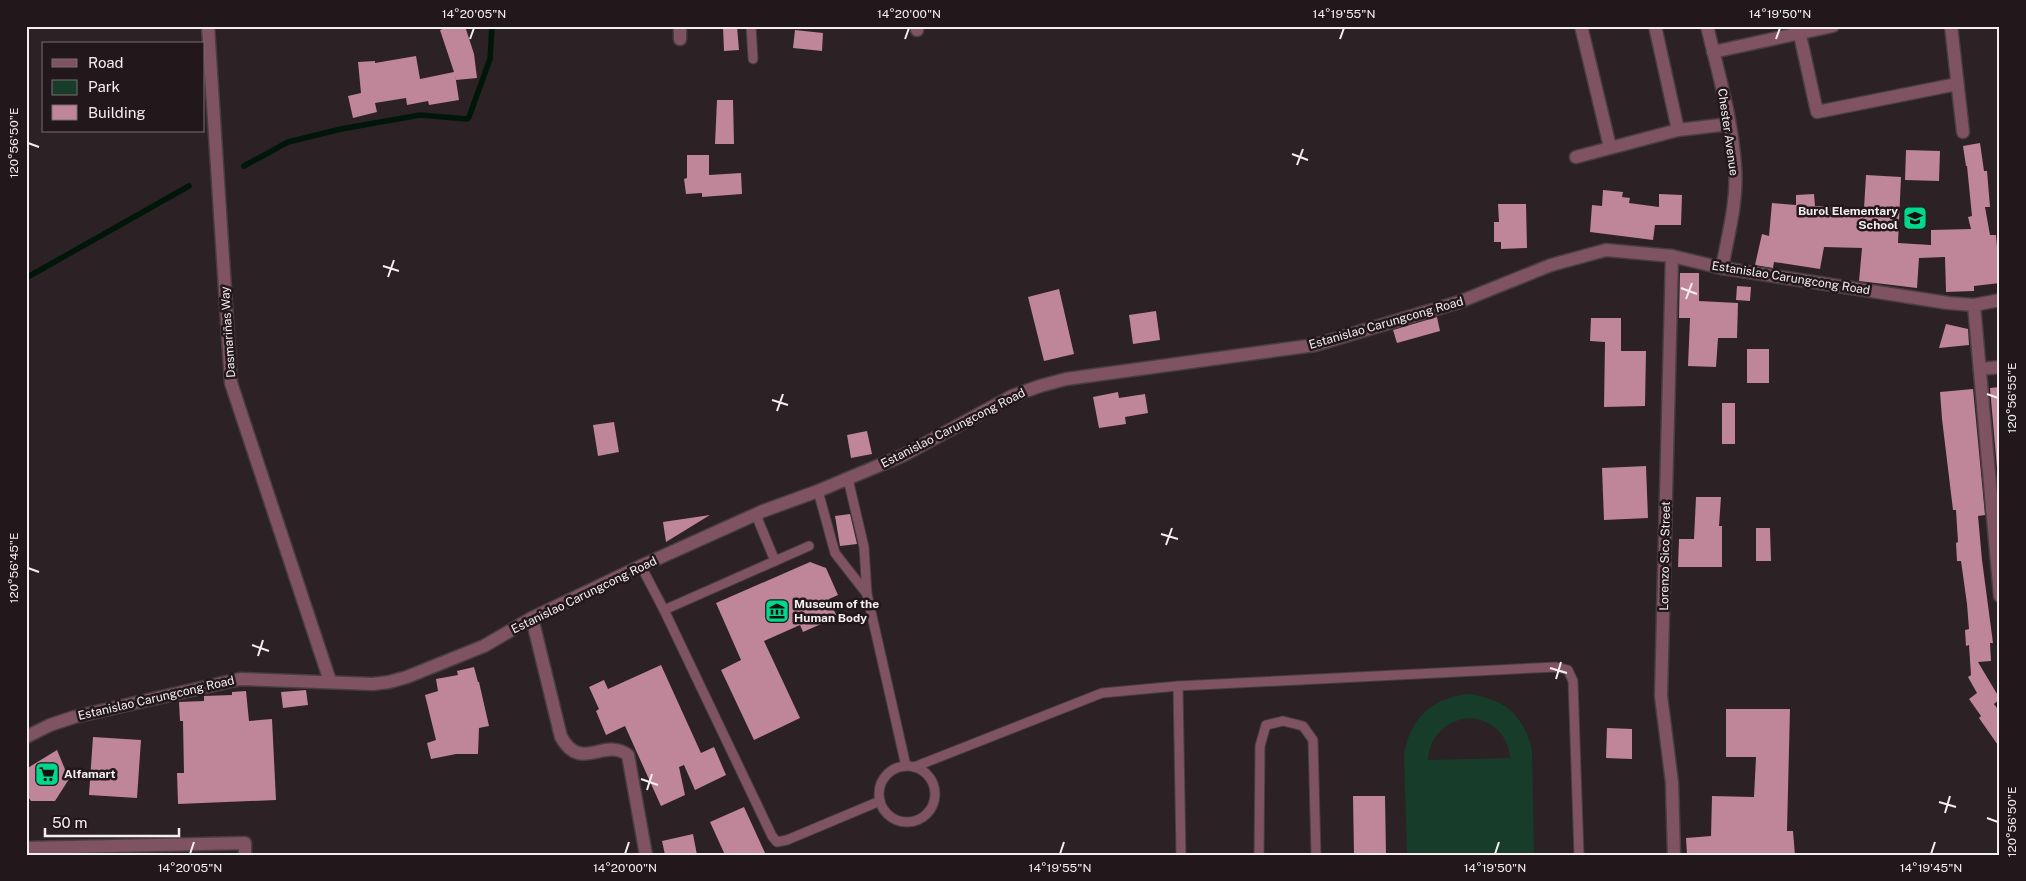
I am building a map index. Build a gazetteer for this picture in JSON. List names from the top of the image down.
{
  "streets": {
    "street": [
      "Chester Avenue",
      "Estanislao Carungcong Road",
      "Dasmariñas Way",
      "Lorenzo Sico Street"
    ]
  },
  "crossings": [
    ["Chester Avenue", "Estanislao Carungcong Road"],
    ["Estanislao Carungcong Road", "Dasmariñas Way"],
    ["Estanislao Carungcong Road", "Lorenzo Sico Street"]
  ],
  "places": {
    "school or university": ["Burol Elementary School"],
    "museum": ["Museum of the Human Body"],
    "supermarket": ["Alfamart"]
  },
  "legend": ["Road", "Park", "Building"],
  "scale_bar": "50 m",
  "coordinates": [
    "14°20'05\"N",
    "14°20'00\"N",
    "14°19'55\"N",
    "14°19'50\"N",
    "120°56'50\"E",
    "120°56'55\"E",
    "120°56'45\"E",
    "14°19'45\"N"
  ]
}
